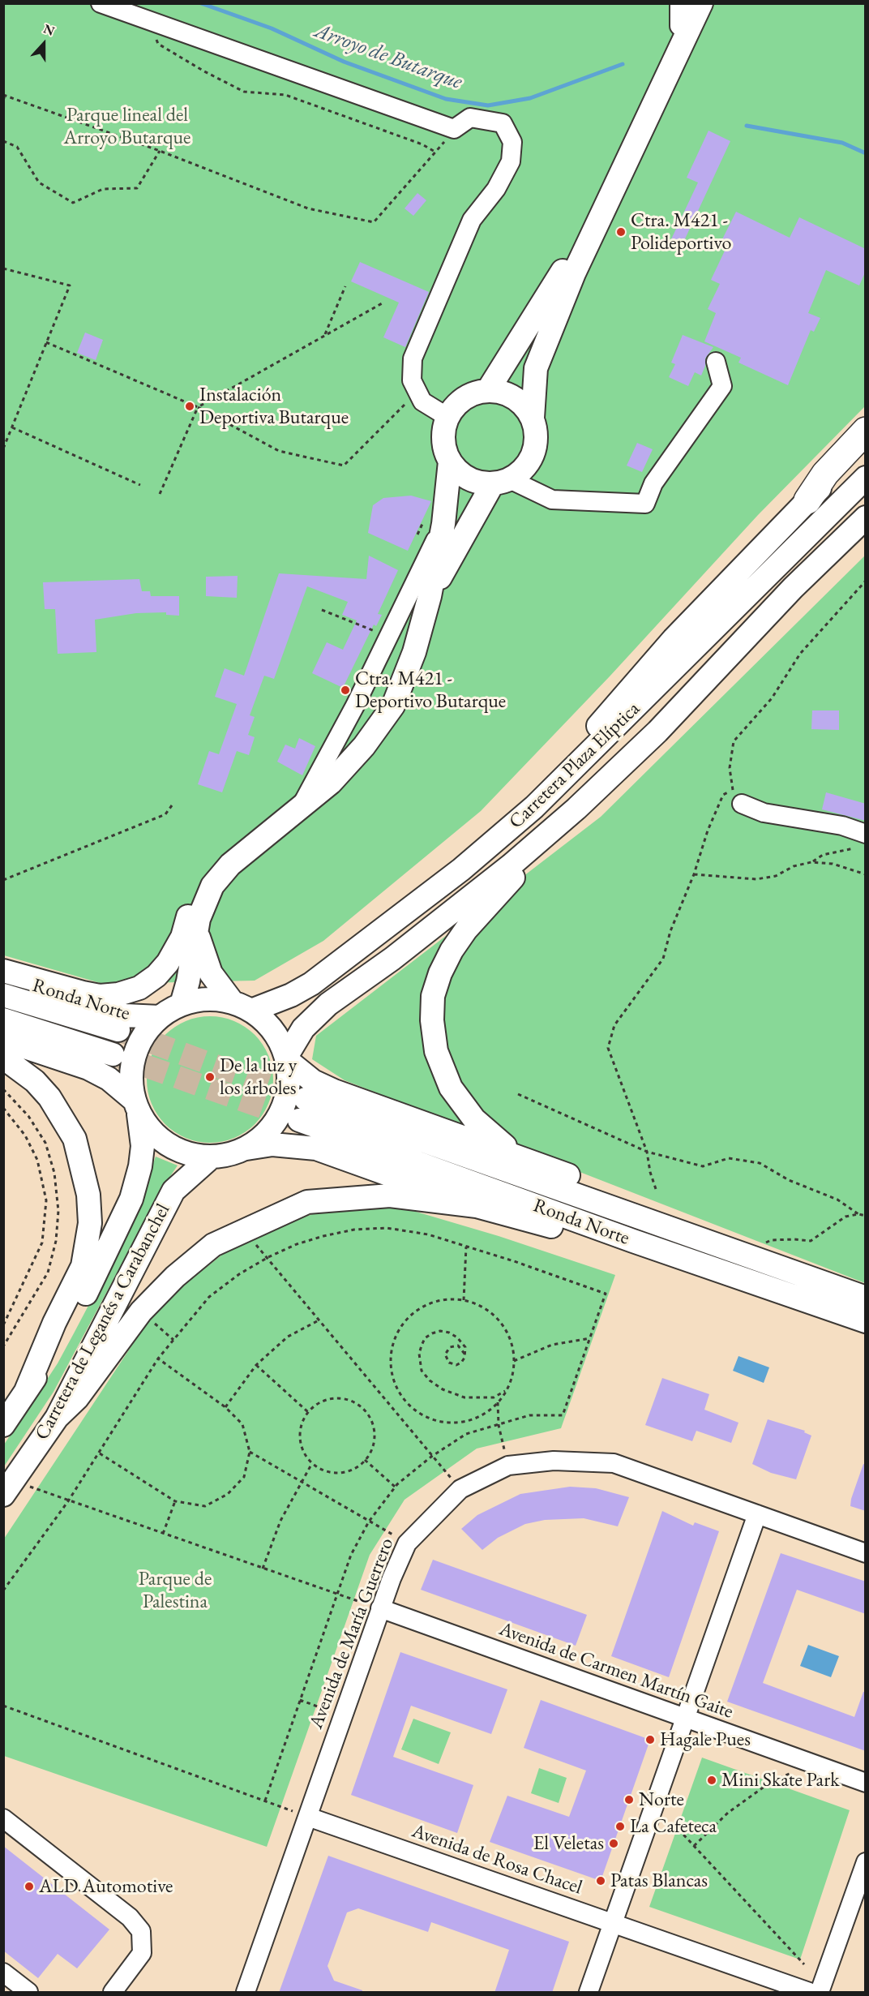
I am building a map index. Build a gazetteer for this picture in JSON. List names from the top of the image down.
{
  "streets": {
    "main road": ["Carretera Plaza Elíptica", "Ronda Norte", "Carretera de Leganés a Carabanchel"],
    "street": ["Avenida de María Guerrero", "Avenida de Carmen Martín Gaite", "Avenida de Rosa Chacel"]
  },
  "crossings": [
    ["Carretera Plaza Elíptica", "Ronda Norte"],
    ["Carretera Plaza Elíptica", "Carretera de Leganés a Carabanchel"],
    ["Ronda Norte", "Carretera de Leganés a Carabanchel"],
    ["Avenida de María Guerrero", "Avenida de Carmen Martín Gaite"],
    ["Avenida de María Guerrero", "Avenida de Rosa Chacel"]
  ],
  "water": ["Arroyo de Butarque"],
  "parks": ["Parque lineal del Arroyo Butarque", "Parque de Palestina"],
  "places": [
    "Ctra. M421 - Polideportivo",
    "Instalación Deportiva Butarque",
    "Ctra. M421 - Deportivo Butarque",
    "De la luz y los árboles",
    "Hagale Pues",
    "Mini Skate Park",
    "Norte",
    "La Cafeteca",
    "El Veletas",
    "Patas Blancas",
    "ALD Automotive"
  ],
  "north": "top"
}
